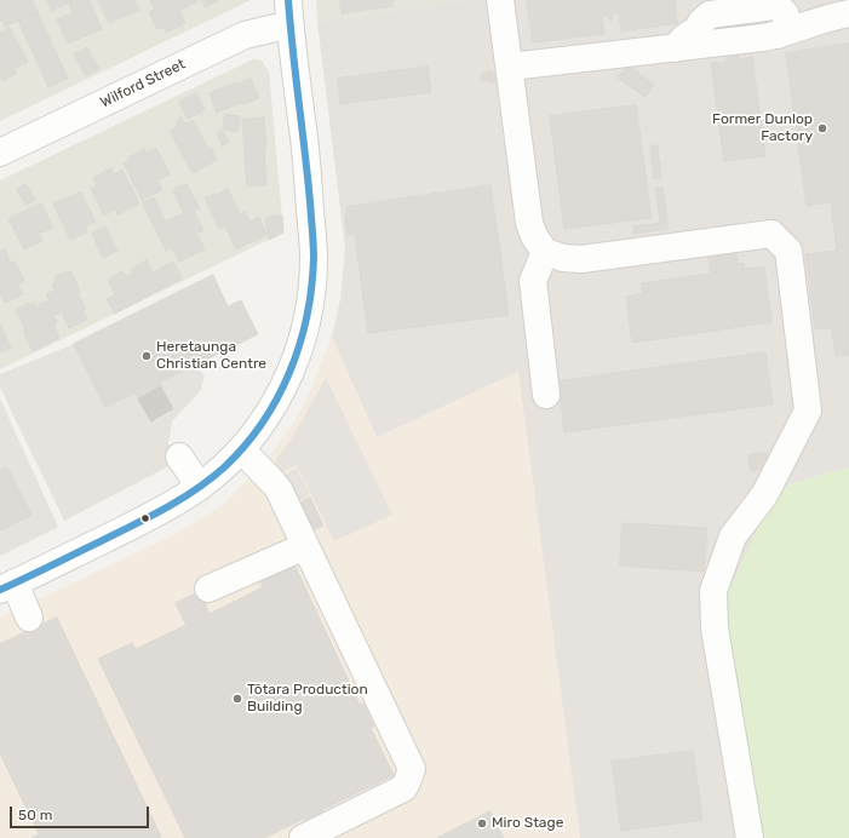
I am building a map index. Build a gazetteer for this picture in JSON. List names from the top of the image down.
{
  "streets": {
    "street": ["Wilford Street"]
  },
  "places": [
    "Former Dunlop Factory",
    "Heretaunga Christian Centre",
    "Tōtara Production Building",
    "Miro Stage"
  ],
  "scale_bar": "50 m"
}
